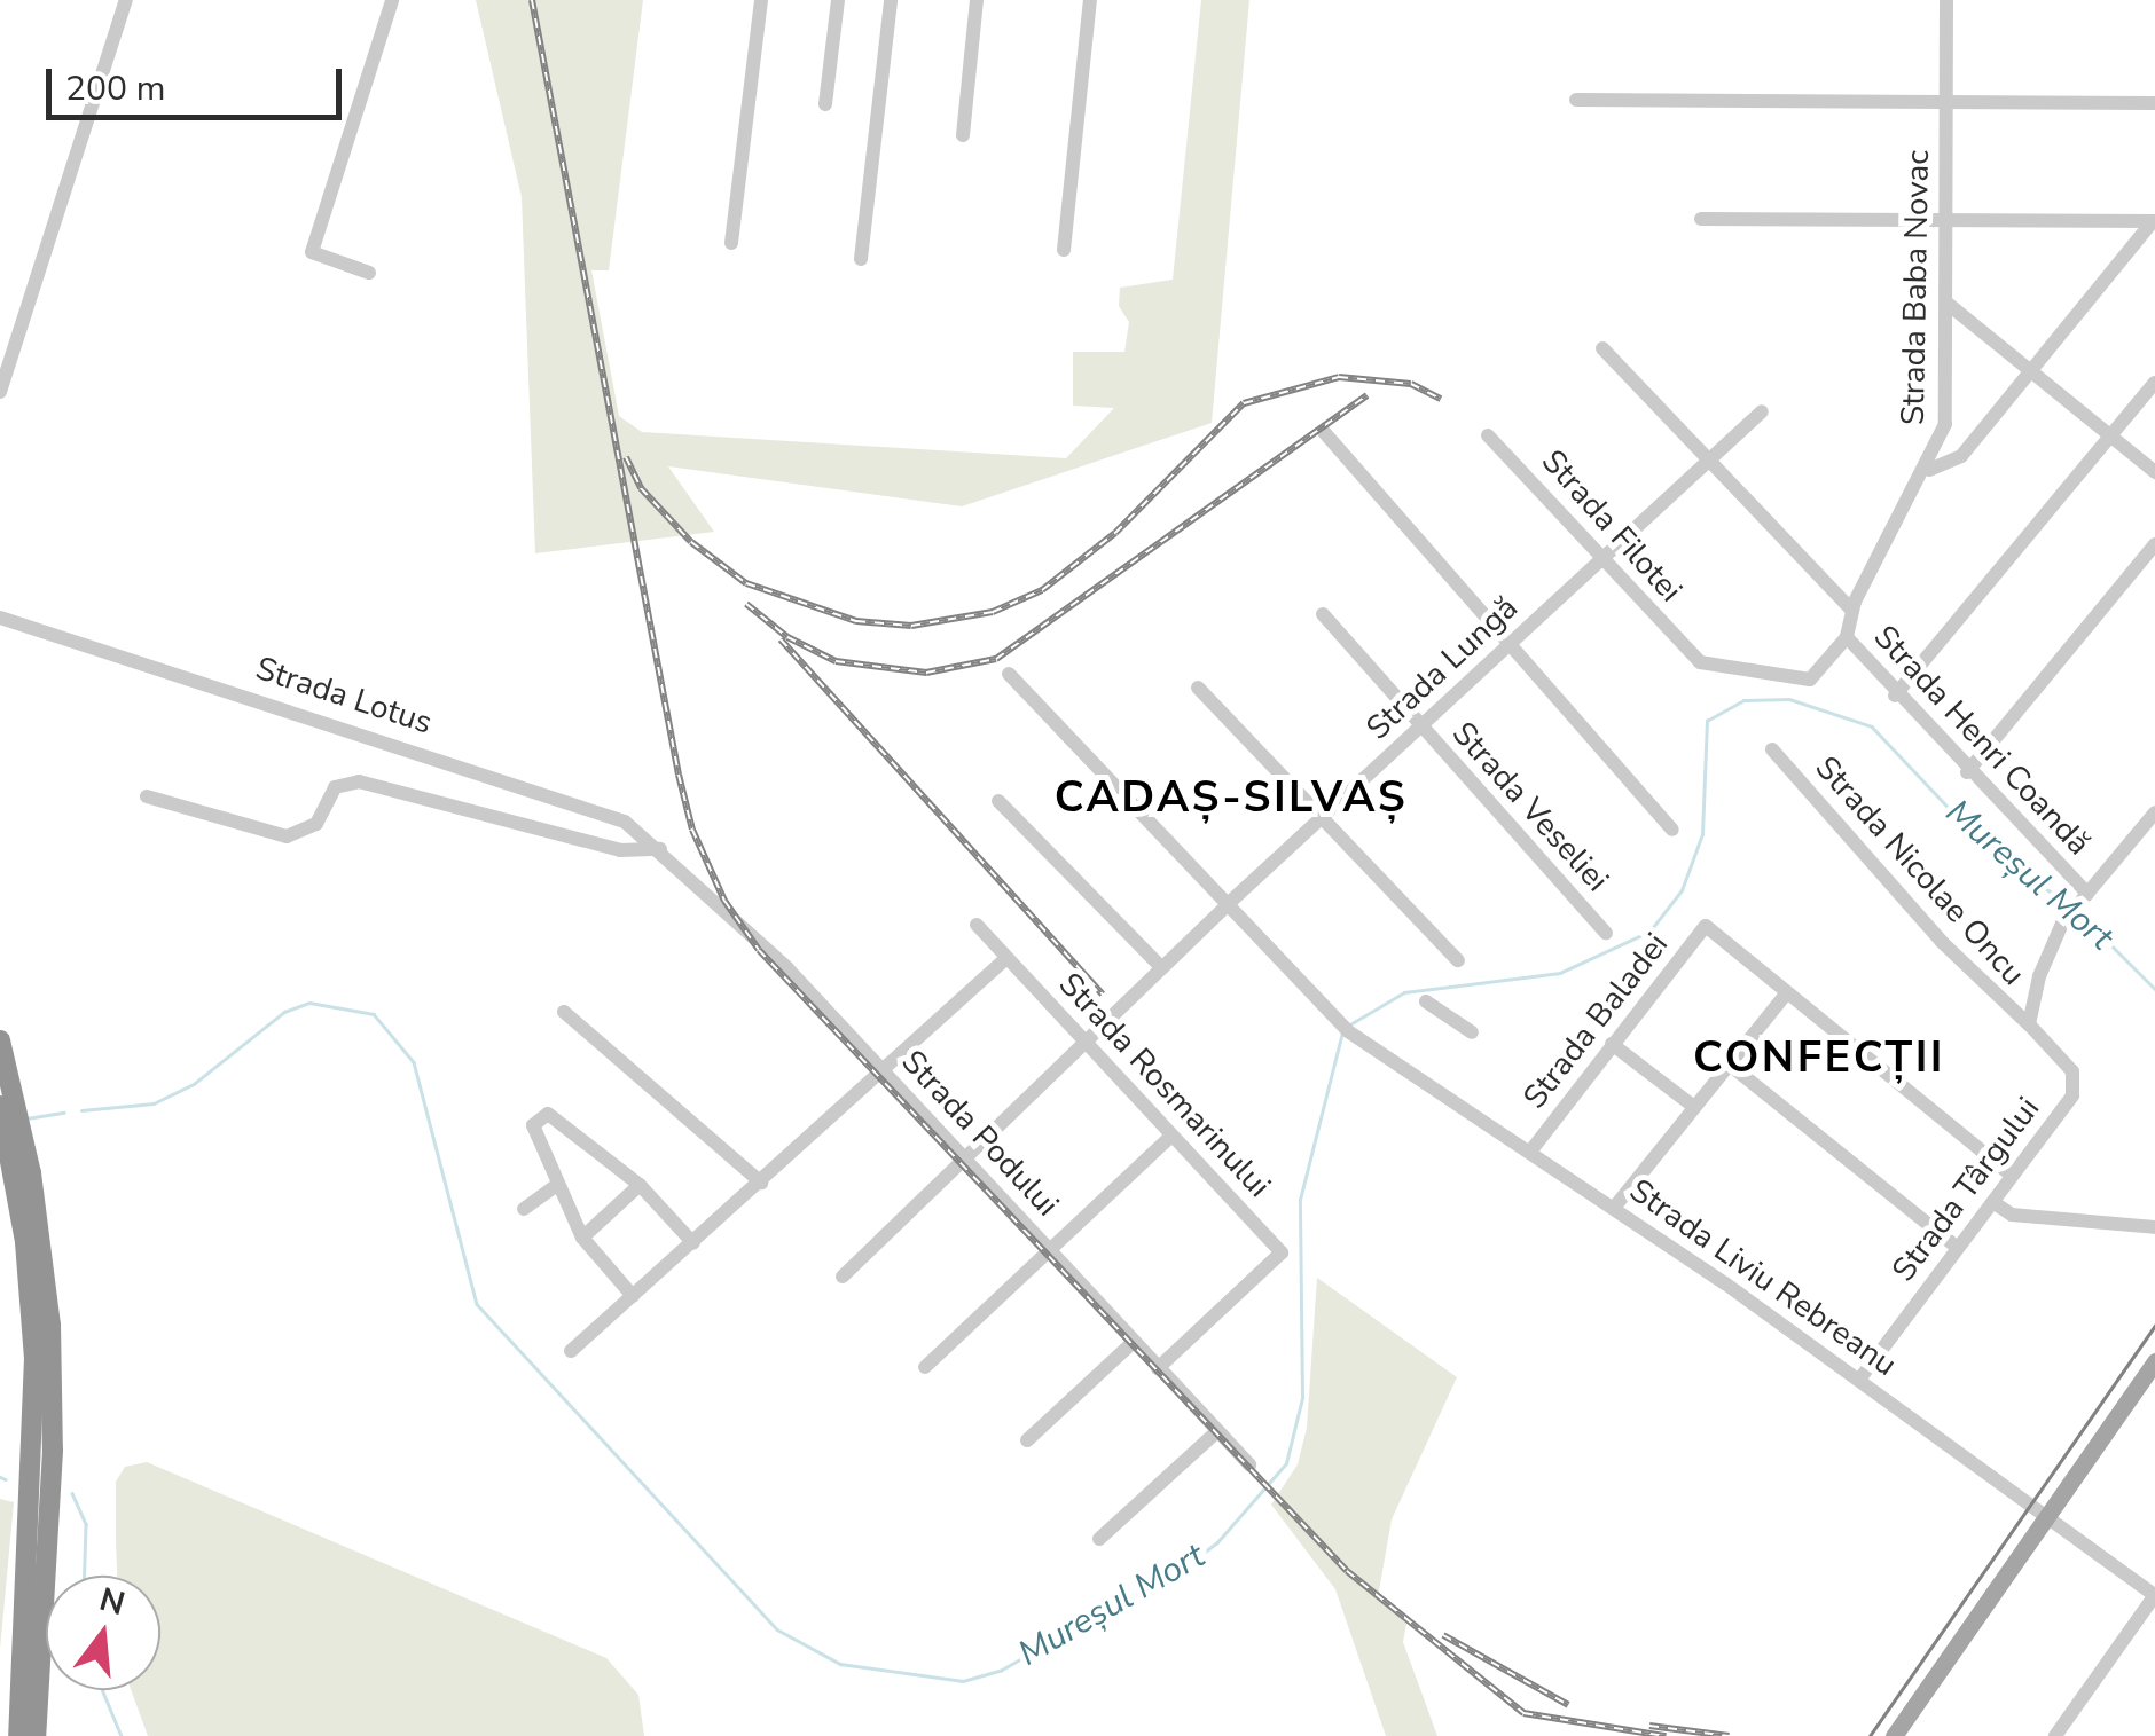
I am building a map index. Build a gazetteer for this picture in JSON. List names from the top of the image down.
{
  "streets": {
    "street": [
      "Strada Baba Novac",
      "Strada Filotei",
      "Strada Lungă",
      "Strada Lotus",
      "Strada Henri Coandă",
      "Strada Veseliei",
      "Strada Nicolae Oncu",
      "Strada Baladei",
      "Strada Rosmarinului",
      "Strada Podului",
      "Strada Târgului",
      "Strada Liviu Rebreanu"
    ]
  },
  "crossings": [
    ["Strada Baba Novac", "Strada Filotei"],
    ["Strada Baba Novac", "Strada Henri Coandă"],
    ["Strada Filotei", "Strada Lungă"],
    ["Strada Lungă", "Strada Henri Coandă"],
    ["Strada Lungă", "Strada Veseliei"],
    ["Strada Lungă", "Strada Rosmarinului"],
    ["Strada Lungă", "Strada Podului"],
    ["Strada Lungă", "Strada Liviu Rebreanu"],
    ["Strada Lotus", "Strada Podului"],
    ["Strada Nicolae Oncu", "Strada Târgului"],
    ["Strada Baladei", "Strada Liviu Rebreanu"],
    ["Strada Rosmarinului", "Strada Podului"],
    ["Strada Târgului", "Strada Liviu Rebreanu"]
  ],
  "districts": ["CADAȘ-SILVAȘ", "CONFECȚII"],
  "water": ["Mureșul Mort"],
  "scale_bar": "200 m",
  "north": "top"
}
